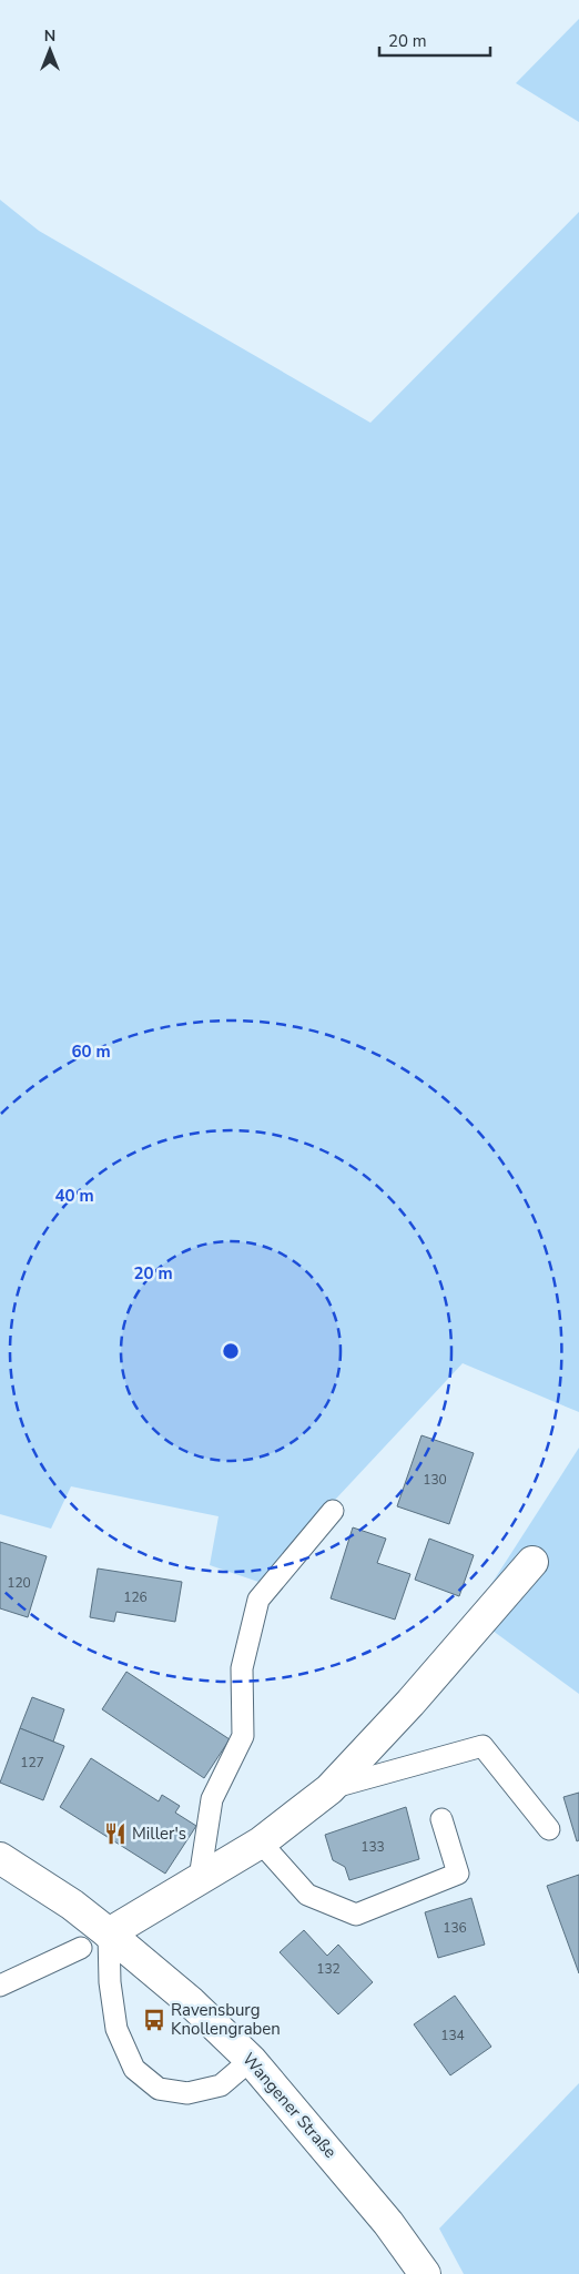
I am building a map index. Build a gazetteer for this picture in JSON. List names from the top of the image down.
{
  "streets": {
    "main road": ["Wangener Straße"]
  },
  "places": {
    "restaurant": ["Miller's"],
    "bus stop": ["Ravensburg Knollengraben"]
  },
  "house_numbers": [
    "130",
    "120",
    "126",
    "127",
    "133",
    "136",
    "132",
    "134"
  ],
  "scale_bar": "20 m",
  "north": "top",
  "rings": ["60 m", "40 m", "20 m"]
}
